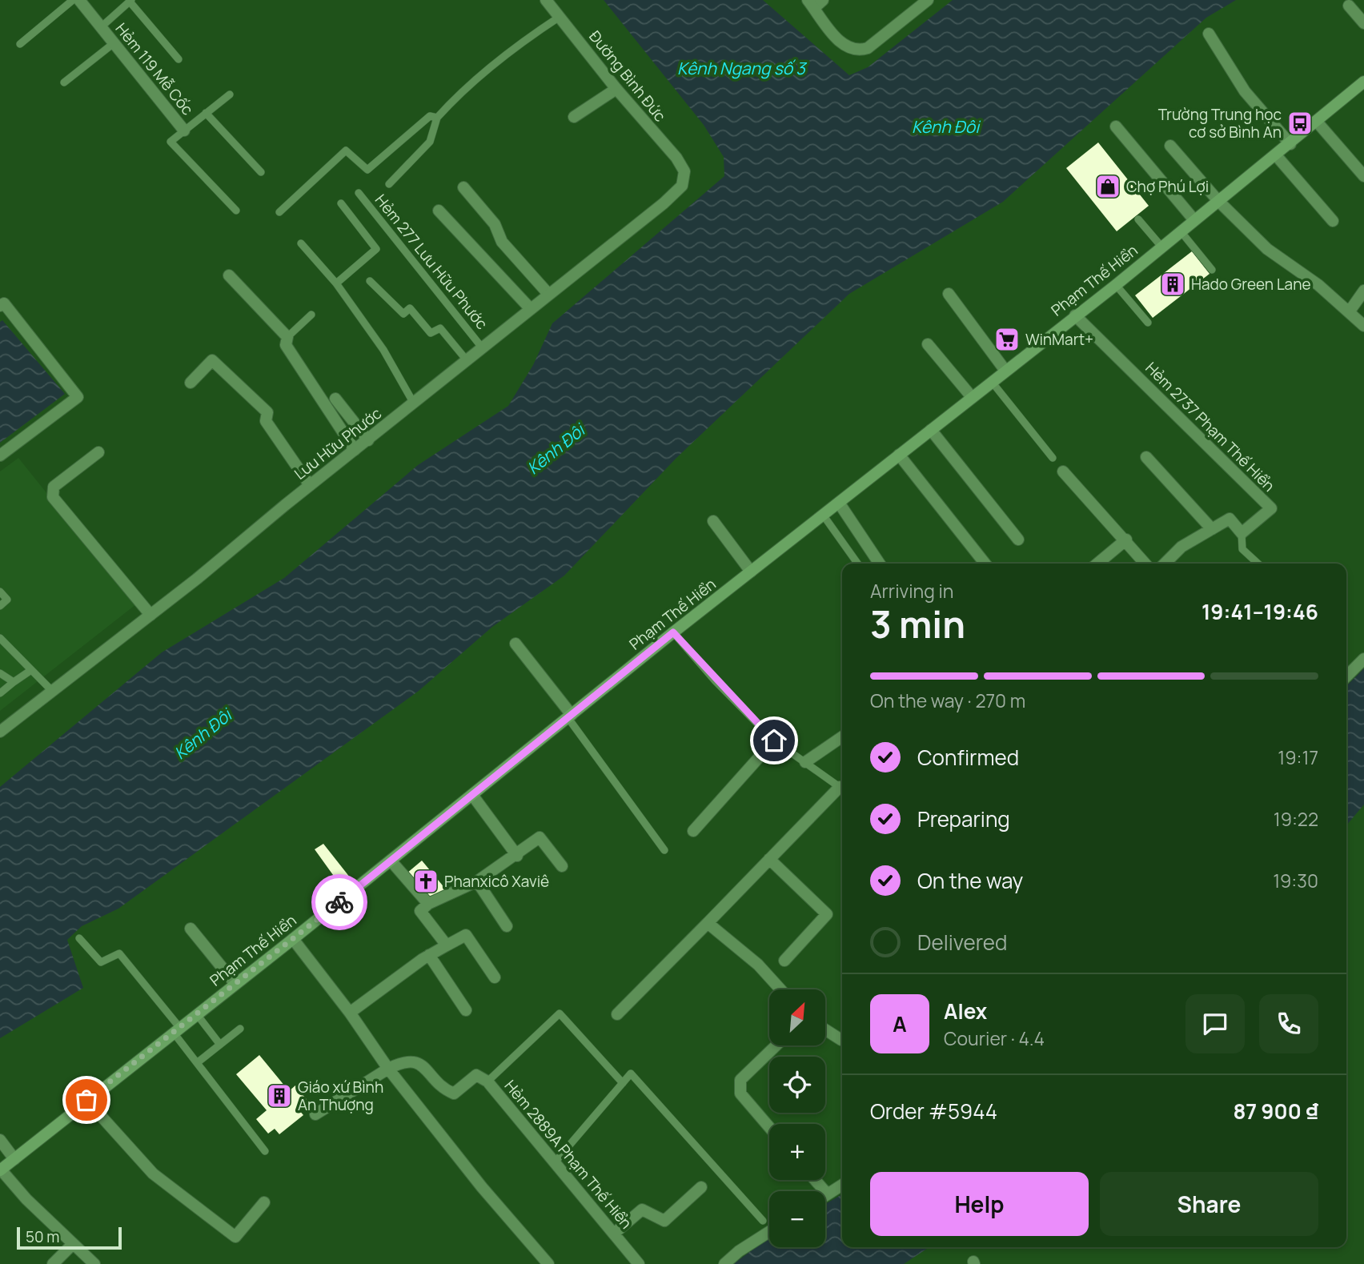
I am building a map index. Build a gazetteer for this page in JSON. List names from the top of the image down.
{
  "streets": {
    "main road": ["Phạm Thế Hiển"],
    "street": [
      "Hẻm 119 Mễ Cốc",
      "Đường Bình Đức",
      "Hẻm 2737 Phạm Thế Hiển",
      "Lưu Hữu Phước",
      "Hẻm 2889A Phạm Thế Hiển"
    ],
    "lane": ["Hẻm 277 Lưu Hữu Phước"]
  },
  "crossings": [
    ["Đường Bình Đức", "Lưu Hữu Phước"],
    ["Hẻm 277 Lưu Hữu Phước", "Lưu Hữu Phước"],
    ["Phạm Thế Hiển", "Hẻm 2737 Phạm Thế Hiển"]
  ],
  "water": ["Kênh Ngang số 3", "Kênh Đôi"],
  "places": {
    "bus stop": ["Trường Trung học cơ sở Bình An"],
    "shop": ["Chợ Phú Lợi"],
    "building": ["Hado Green Lane", "Giáo xứ Bình An Thượng"],
    "supermarket": ["WinMart+"],
    "church": ["Phanxicô Xaviê"]
  },
  "scale_bar": "50 m",
  "north": "top right",
  "page": {
    "heading": ["3 min", "Arriving in", "19:41–19:46"],
    "panel": [
      "Alex",
      "Courier · 4.4",
      "Order #5944",
      "87 900 ₫"
    ],
    "bar": "On the way · 270 m",
    "list": [
      ["Confirmed", "19:17"],
      ["Preparing", "19:22"],
      ["On the way", "19:30"],
      "Delivered"
    ],
    "map_buttons": ["+", "−"],
    "round": "A",
    "buttons": ["Help", "Share"],
    "scale": "50 m"
  }
}
